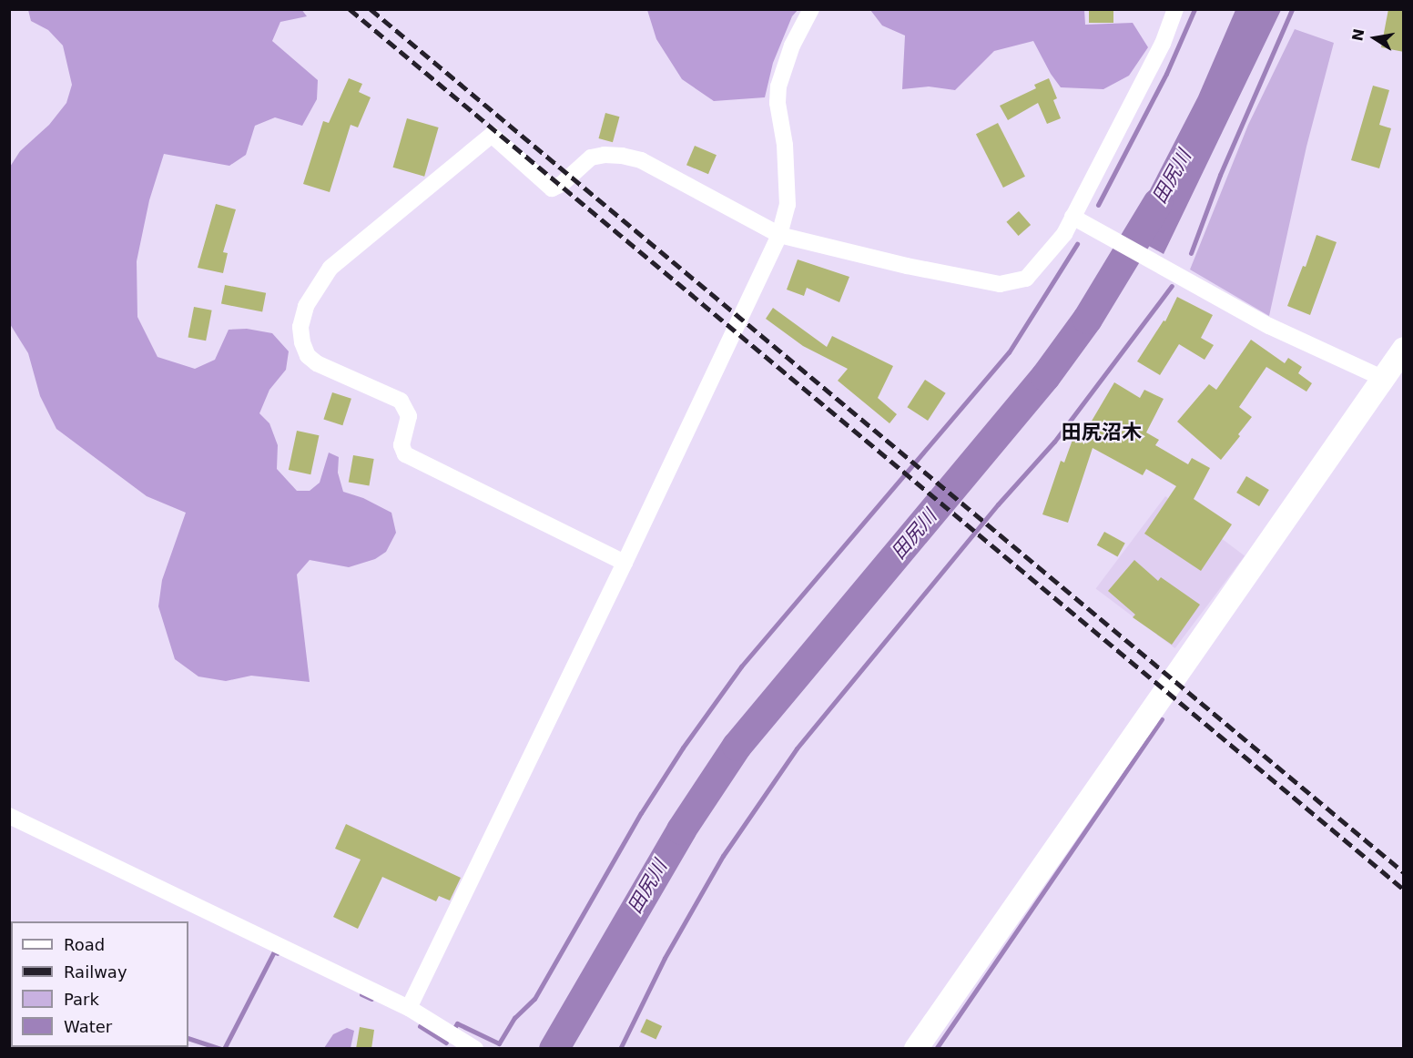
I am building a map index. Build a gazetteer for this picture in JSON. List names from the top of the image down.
{
  "districts": ["田尻沼木"],
  "water": ["田尻川"],
  "legend": [
    "Road",
    "Railway",
    "Park",
    "Water"
  ],
  "north": "left"
}
